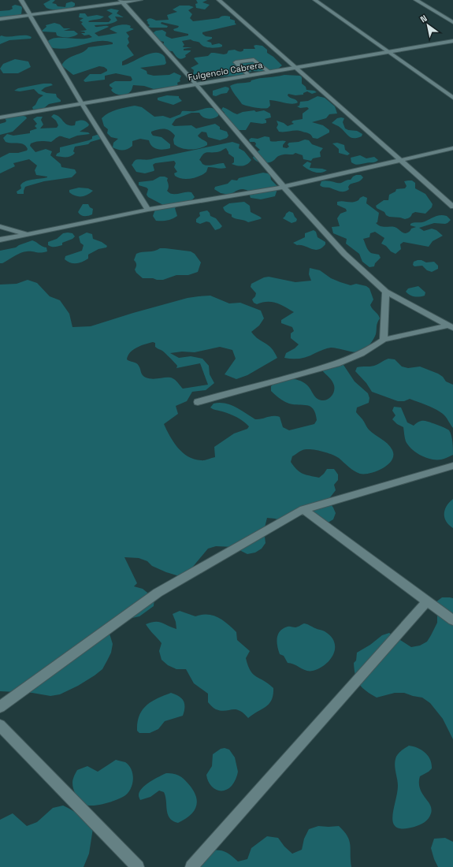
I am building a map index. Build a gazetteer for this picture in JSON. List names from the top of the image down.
{
  "streets": {
    "street": ["Fulgencio Cabrera"]
  },
  "north": "top left"
}
